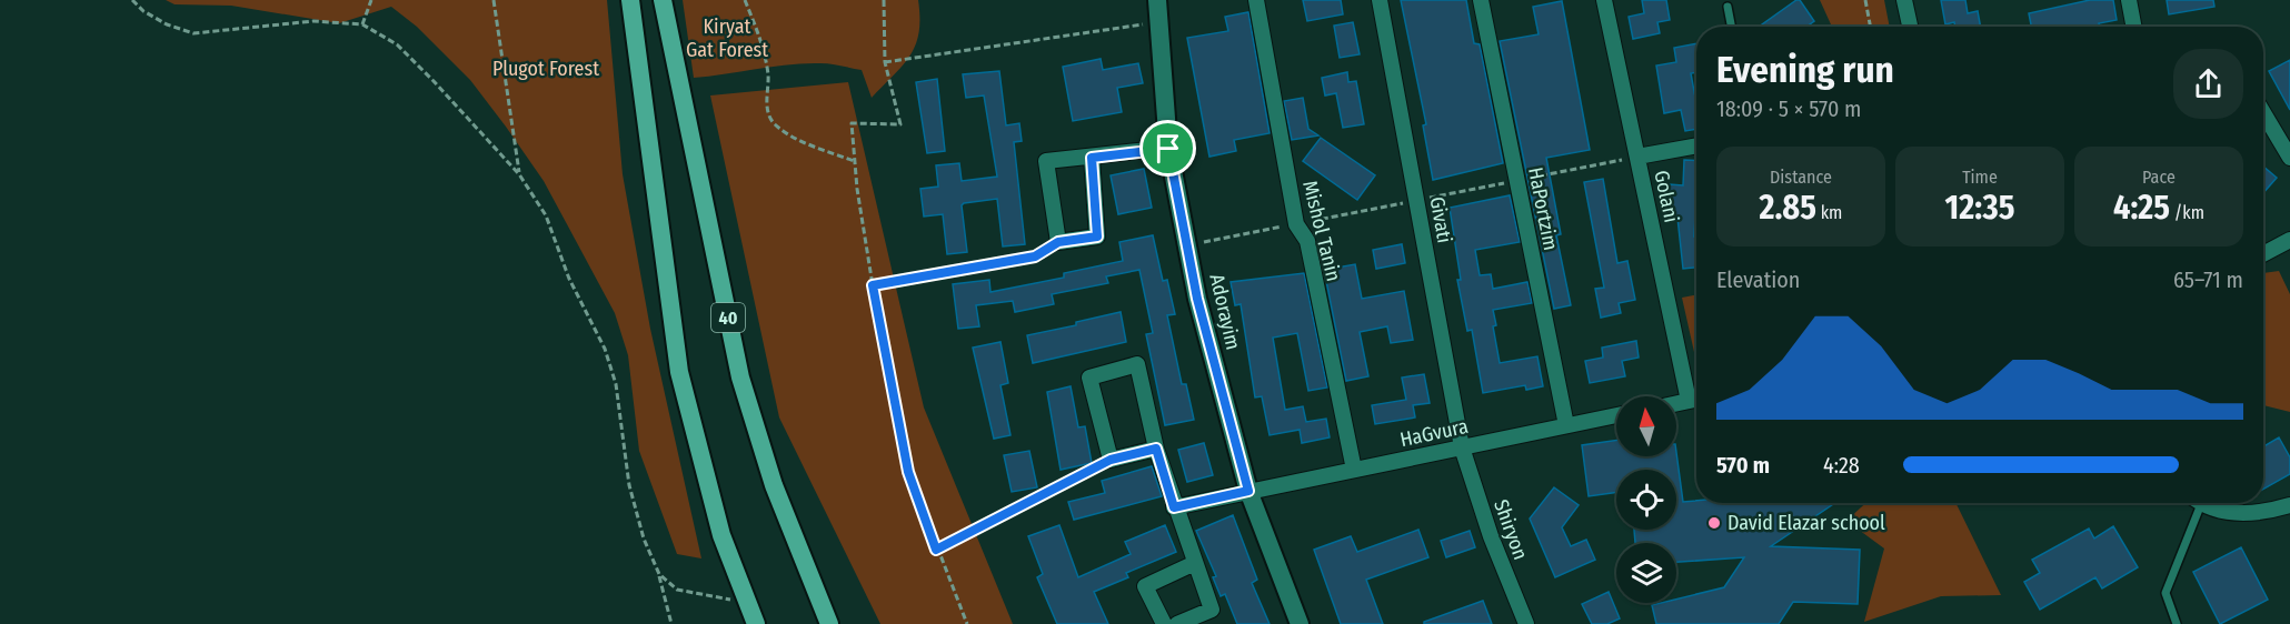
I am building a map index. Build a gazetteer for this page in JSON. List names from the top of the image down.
{
  "streets": {
    "highway": ["40"],
    "street": [
      "Golani",
      "HaPortzim",
      "Givati",
      "Mishol Tanin",
      "Adorayim",
      "HaGvura",
      "Shiryon"
    ]
  },
  "crossings": [
    ["HaPortzim", "HaGvura"],
    ["Givati", "HaGvura"],
    ["Givati", "Shiryon"],
    ["Mishol Tanin", "HaGvura"],
    ["Adorayim", "HaGvura"],
    ["HaGvura", "Shiryon"]
  ],
  "parks": ["Kiryat Gat Forest", "Plugot Forest"],
  "places": ["David Elazar school"],
  "north": "top",
  "page": {
    "heading": ["Evening run", "18:09 · 5 × 570 m"],
    "stats": [
      ["Distance", "2.85 km"],
      ["Time", "12:35"],
      ["Pace", "4:25 /km"]
    ],
    "chart": ["Elevation", "65–71 m"],
    "list": [
      {
        "name": "570 m",
        "note": "4:28"
      }
    ]
  }
}
